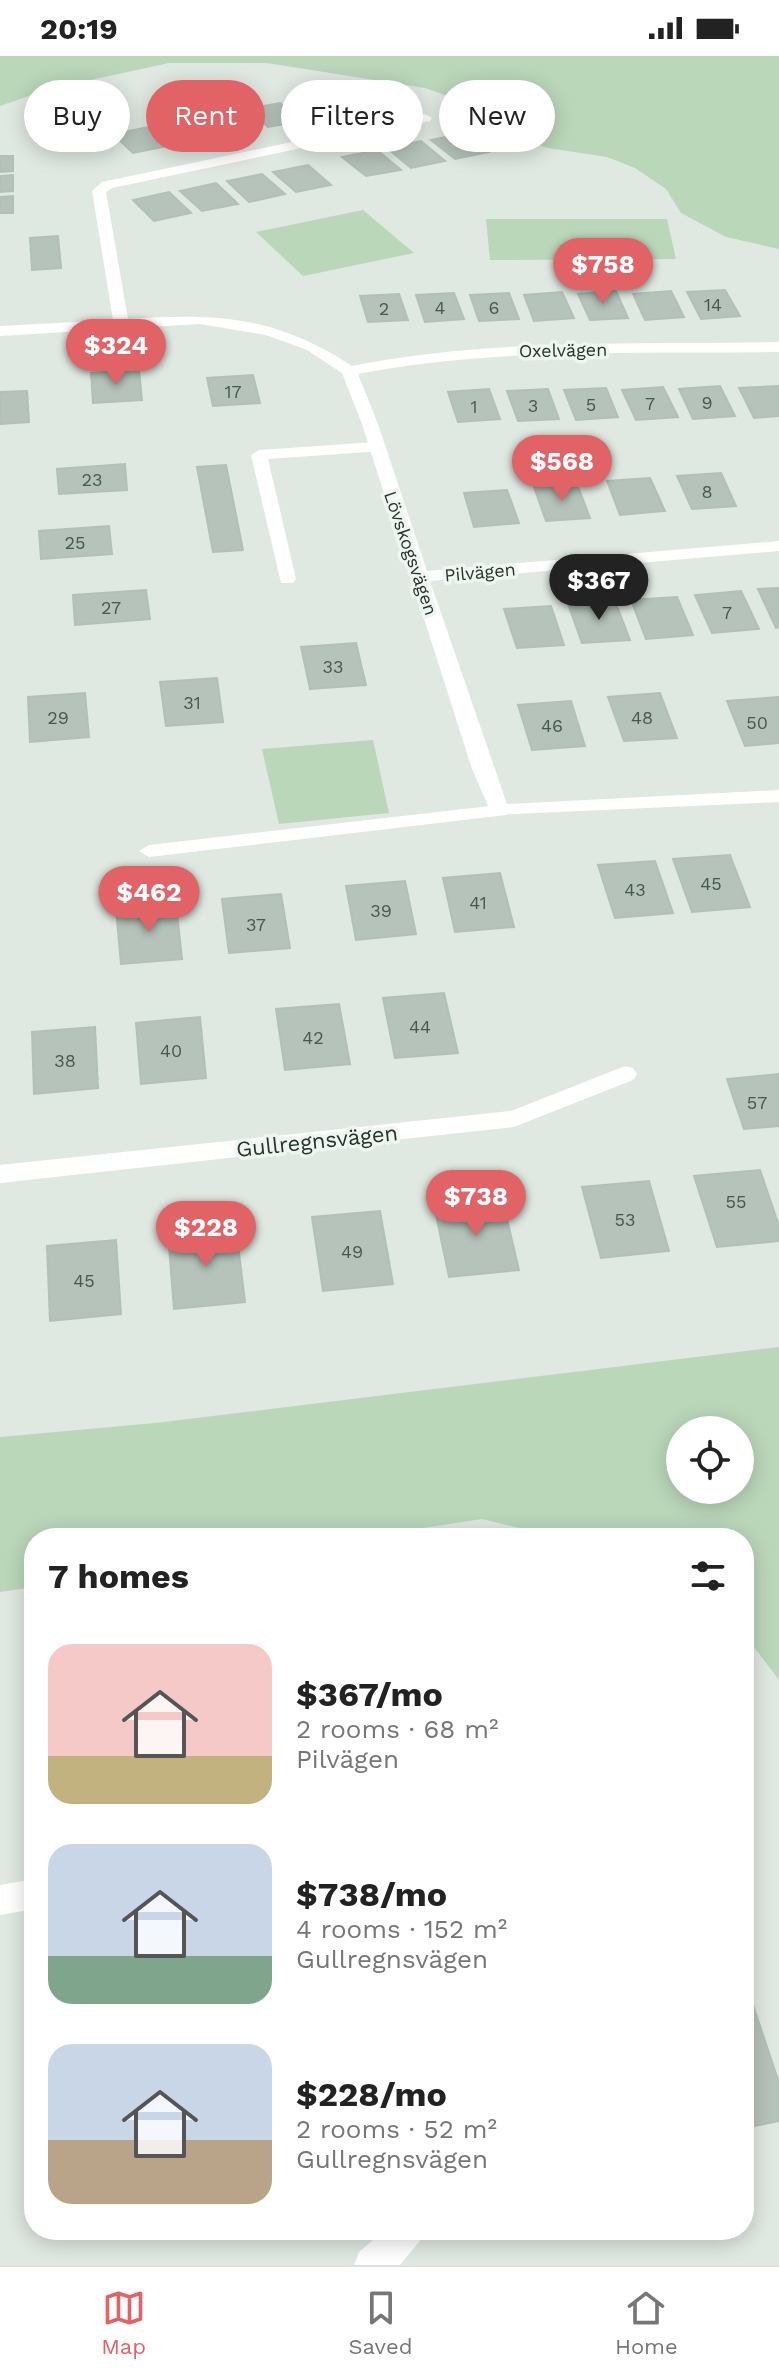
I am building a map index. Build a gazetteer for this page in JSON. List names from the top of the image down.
{
  "streets": {
    "street": [
      "Oxelvägen",
      "Lövskogsvägen",
      "Pilvägen",
      "Gullregnsvägen"
    ]
  },
  "crossings": [
    ["Oxelvägen", "Lövskogsvägen"],
    ["Lövskogsvägen", "Pilvägen"]
  ],
  "house_numbers": [
    "14",
    "4",
    "6",
    "2",
    "17",
    "9",
    "7",
    "5",
    "3",
    "1",
    "23",
    "8",
    "25",
    "27",
    "7",
    "33",
    "31",
    "29",
    "48",
    "50",
    "46",
    "45",
    "43",
    "41",
    "39",
    "37",
    "44",
    "42",
    "40",
    "38",
    "57",
    "55",
    "53",
    "49",
    "45"
  ],
  "page": {
    "status": "20:19",
    "chip": [
      "Buy",
      "Rent",
      "Filters",
      "New"
    ],
    "price": [
      "$758",
      "$324",
      "$568",
      "$367",
      "$462",
      "$738",
      "$228"
    ],
    "heading": "7 homes",
    "list": [
      {
        "name": "$367/mo",
        "note": "2 rooms · 68 m² · Pilvägen"
      },
      {
        "name": "$738/mo",
        "note": "4 rooms · 152 m² · Gullregnsvägen"
      },
      {
        "name": "$228/mo",
        "note": "2 rooms · 52 m² · Gullregnsvägen"
      }
    ],
    "tabs": ["Map", "Saved", "Home"]
  }
}
